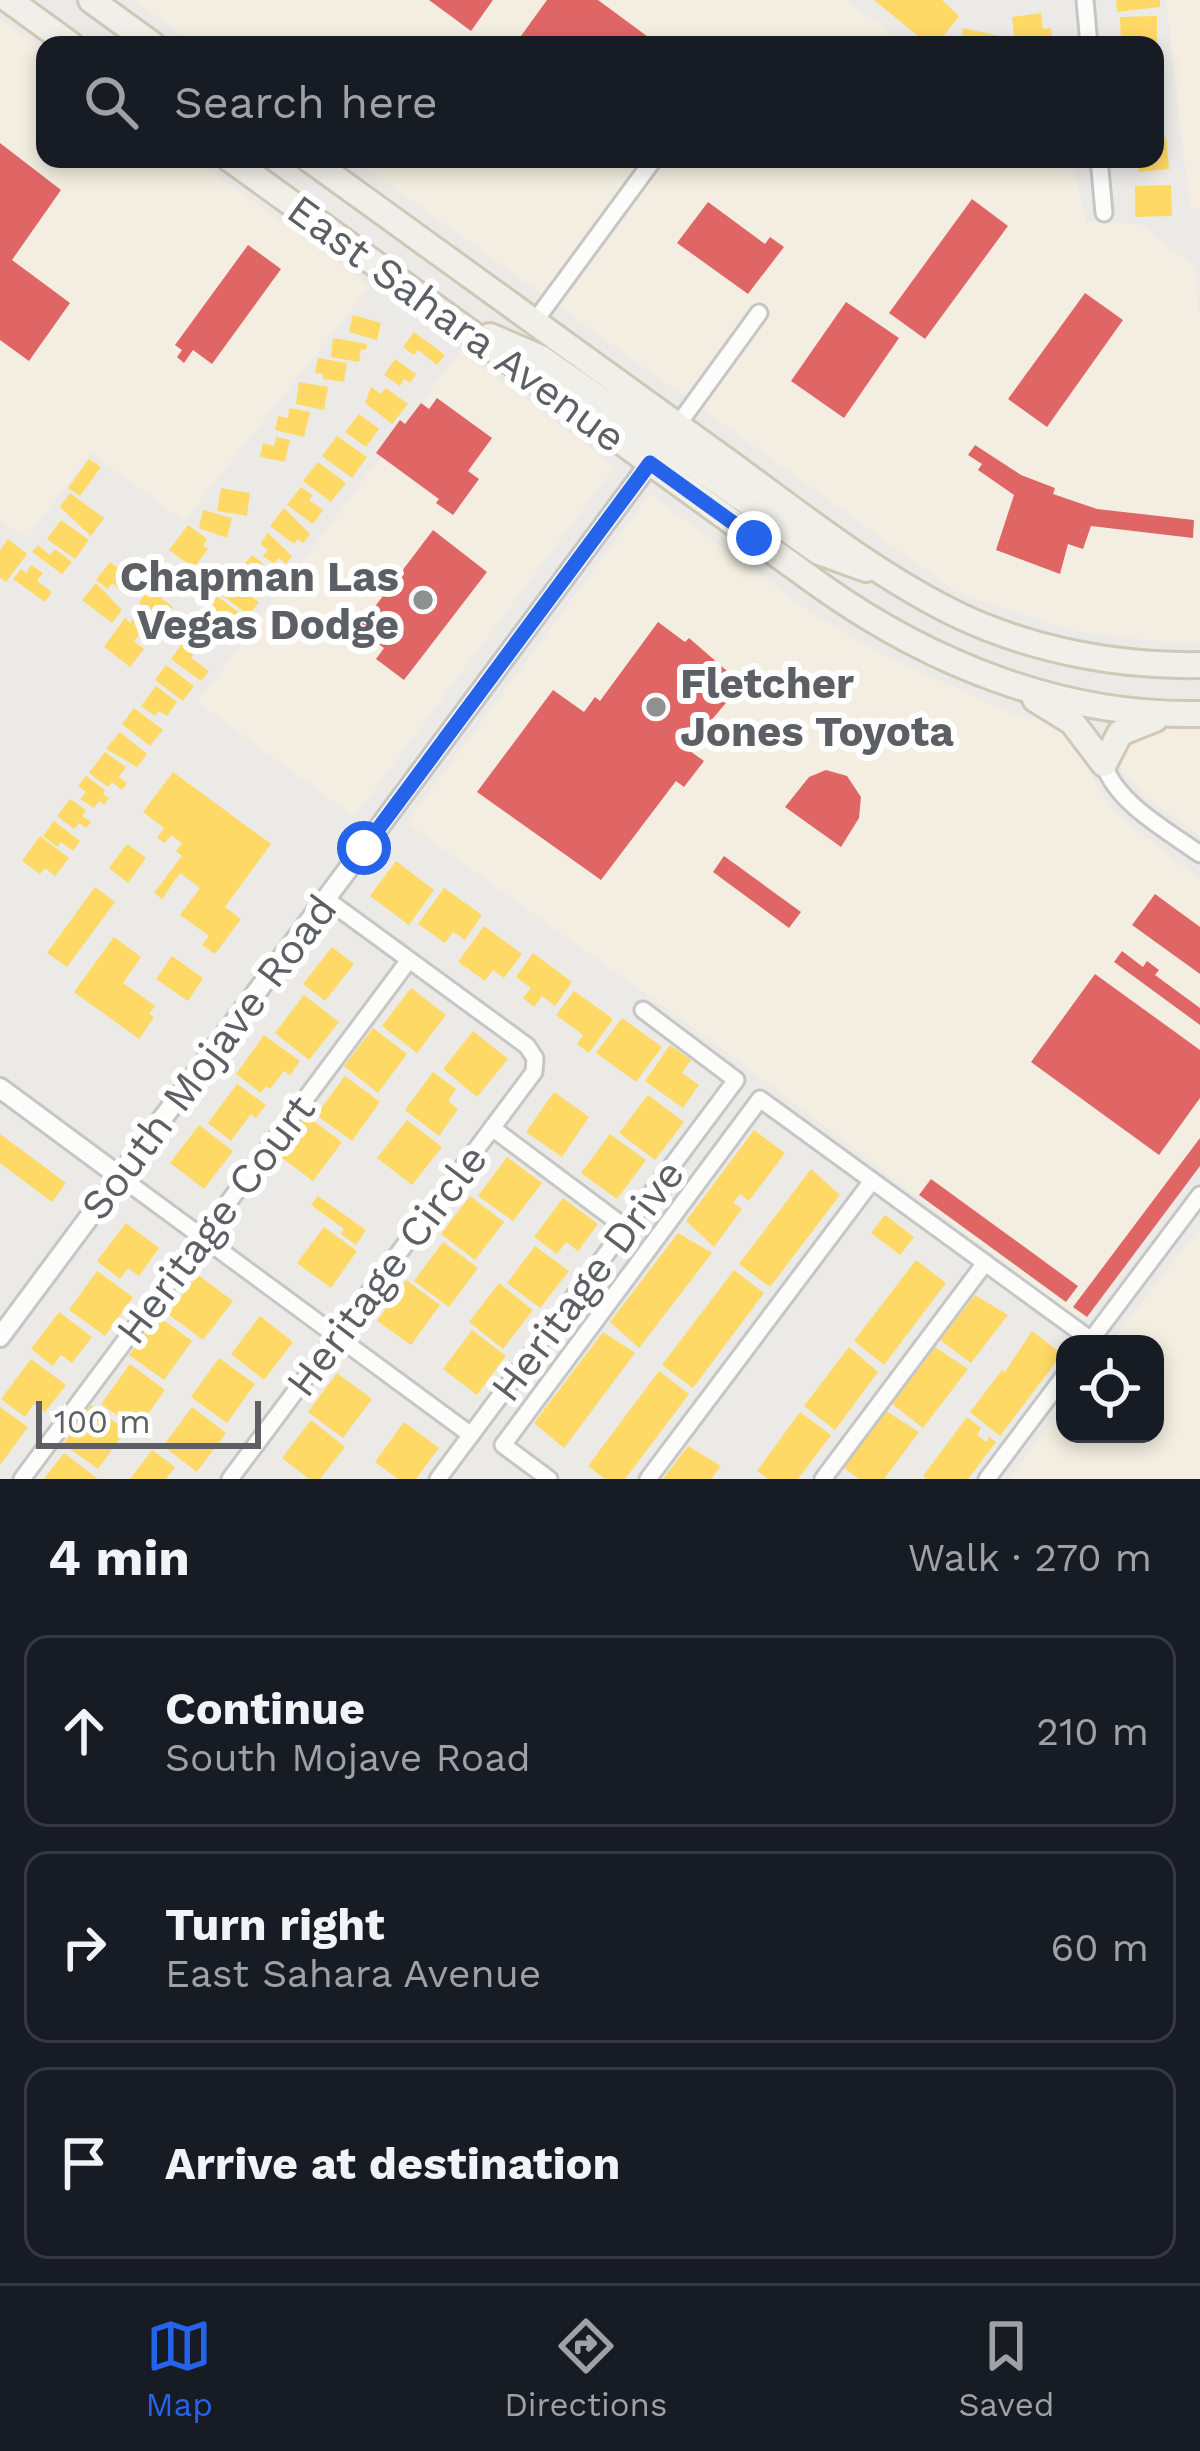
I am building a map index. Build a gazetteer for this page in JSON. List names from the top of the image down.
{
  "streets": {
    "main road": ["East Sahara Avenue"],
    "street": [
      "South Mojave Road",
      "Heritage Court",
      "Heritage Circle",
      "Heritage Drive"
    ]
  },
  "crossings": [
    ["East Sahara Avenue", "South Mojave Road"],
    ["Heritage Court", "Heritage Circle"]
  ],
  "places": ["Chapman Las Vegas Dodge", "Fletcher Jones Toyota"],
  "scale_bar": "100 m",
  "page": {
    "search": "Search here",
    "scale": "100 m",
    "heading": ["4 min", "Walk · 270 m"],
    "list": [
      ["Continue", "South Mojave Road", "210 m"],
      ["Turn right", "East Sahara Avenue", "60 m"],
      "Arrive at destination"
    ],
    "nav": ["Map", "Directions", "Saved"]
  }
}
